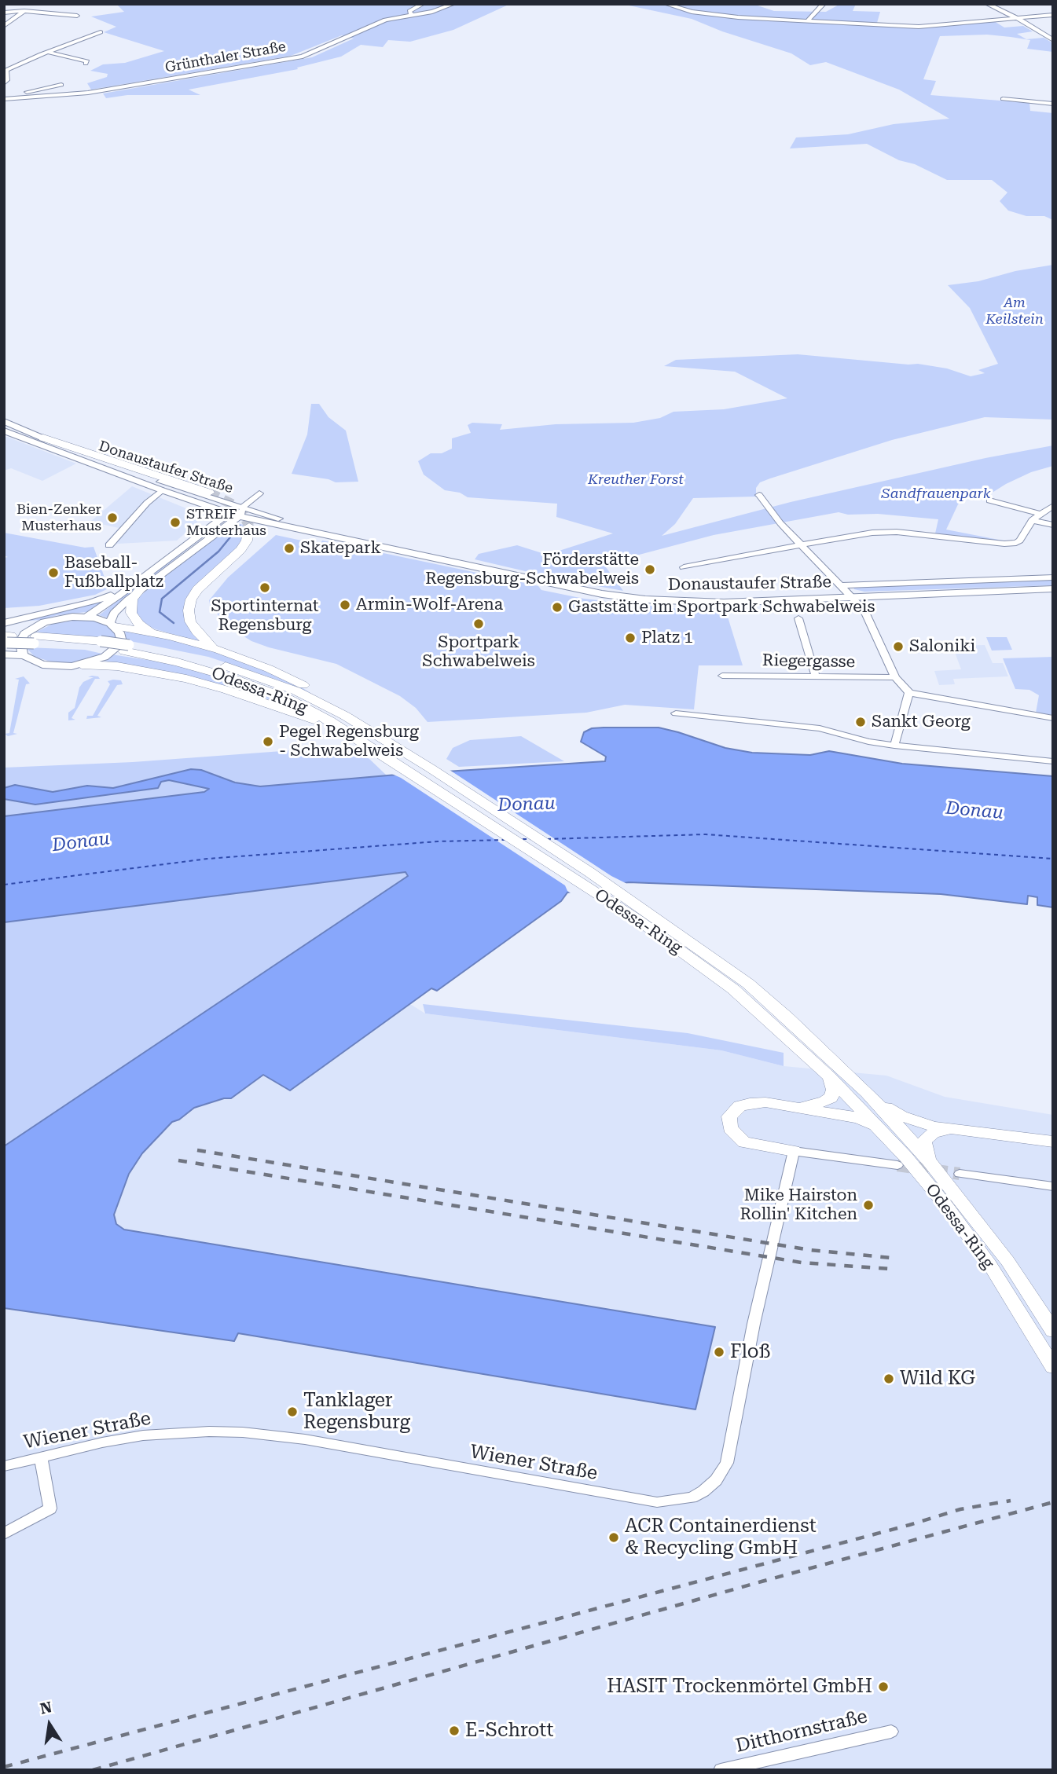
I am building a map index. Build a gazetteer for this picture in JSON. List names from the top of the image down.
{
  "streets": {
    "highway": ["Odessa-Ring"],
    "main road": ["Donaustaufer Straße"],
    "street": [
      "Grünthaler Straße",
      "Riegergasse",
      "Wiener Straße",
      "Ditthornstraße"
    ]
  },
  "water": ["Donau"],
  "parks": ["Am Keilstein", "Kreuther Forst", "Sandfrauenpark"],
  "places": [
    "Bien-Zenker Musterhaus",
    "STREIF Musterhaus",
    "Skatepark",
    "Förderstätte Regensburg-Schwabelweis",
    "Baseball- Fußballplatz",
    "Sportinternat Regensburg",
    "Armin-Wolf-Arena",
    "Gaststätte im Sportpark Schwabelweis",
    "Sportpark Schwabelweis",
    "Platz 1",
    "Saloniki",
    "Sankt Georg",
    "Pegel Regensburg - Schwabelweis",
    "Mike Hairston Rollin' Kitchen",
    "Floß",
    "Wild KG",
    "Tanklager Regensburg",
    "ACR Containerdienst & Recycling GmbH",
    "HASIT Trockenmörtel GmbH",
    "E-Schrott"
  ],
  "north": "top"
}
